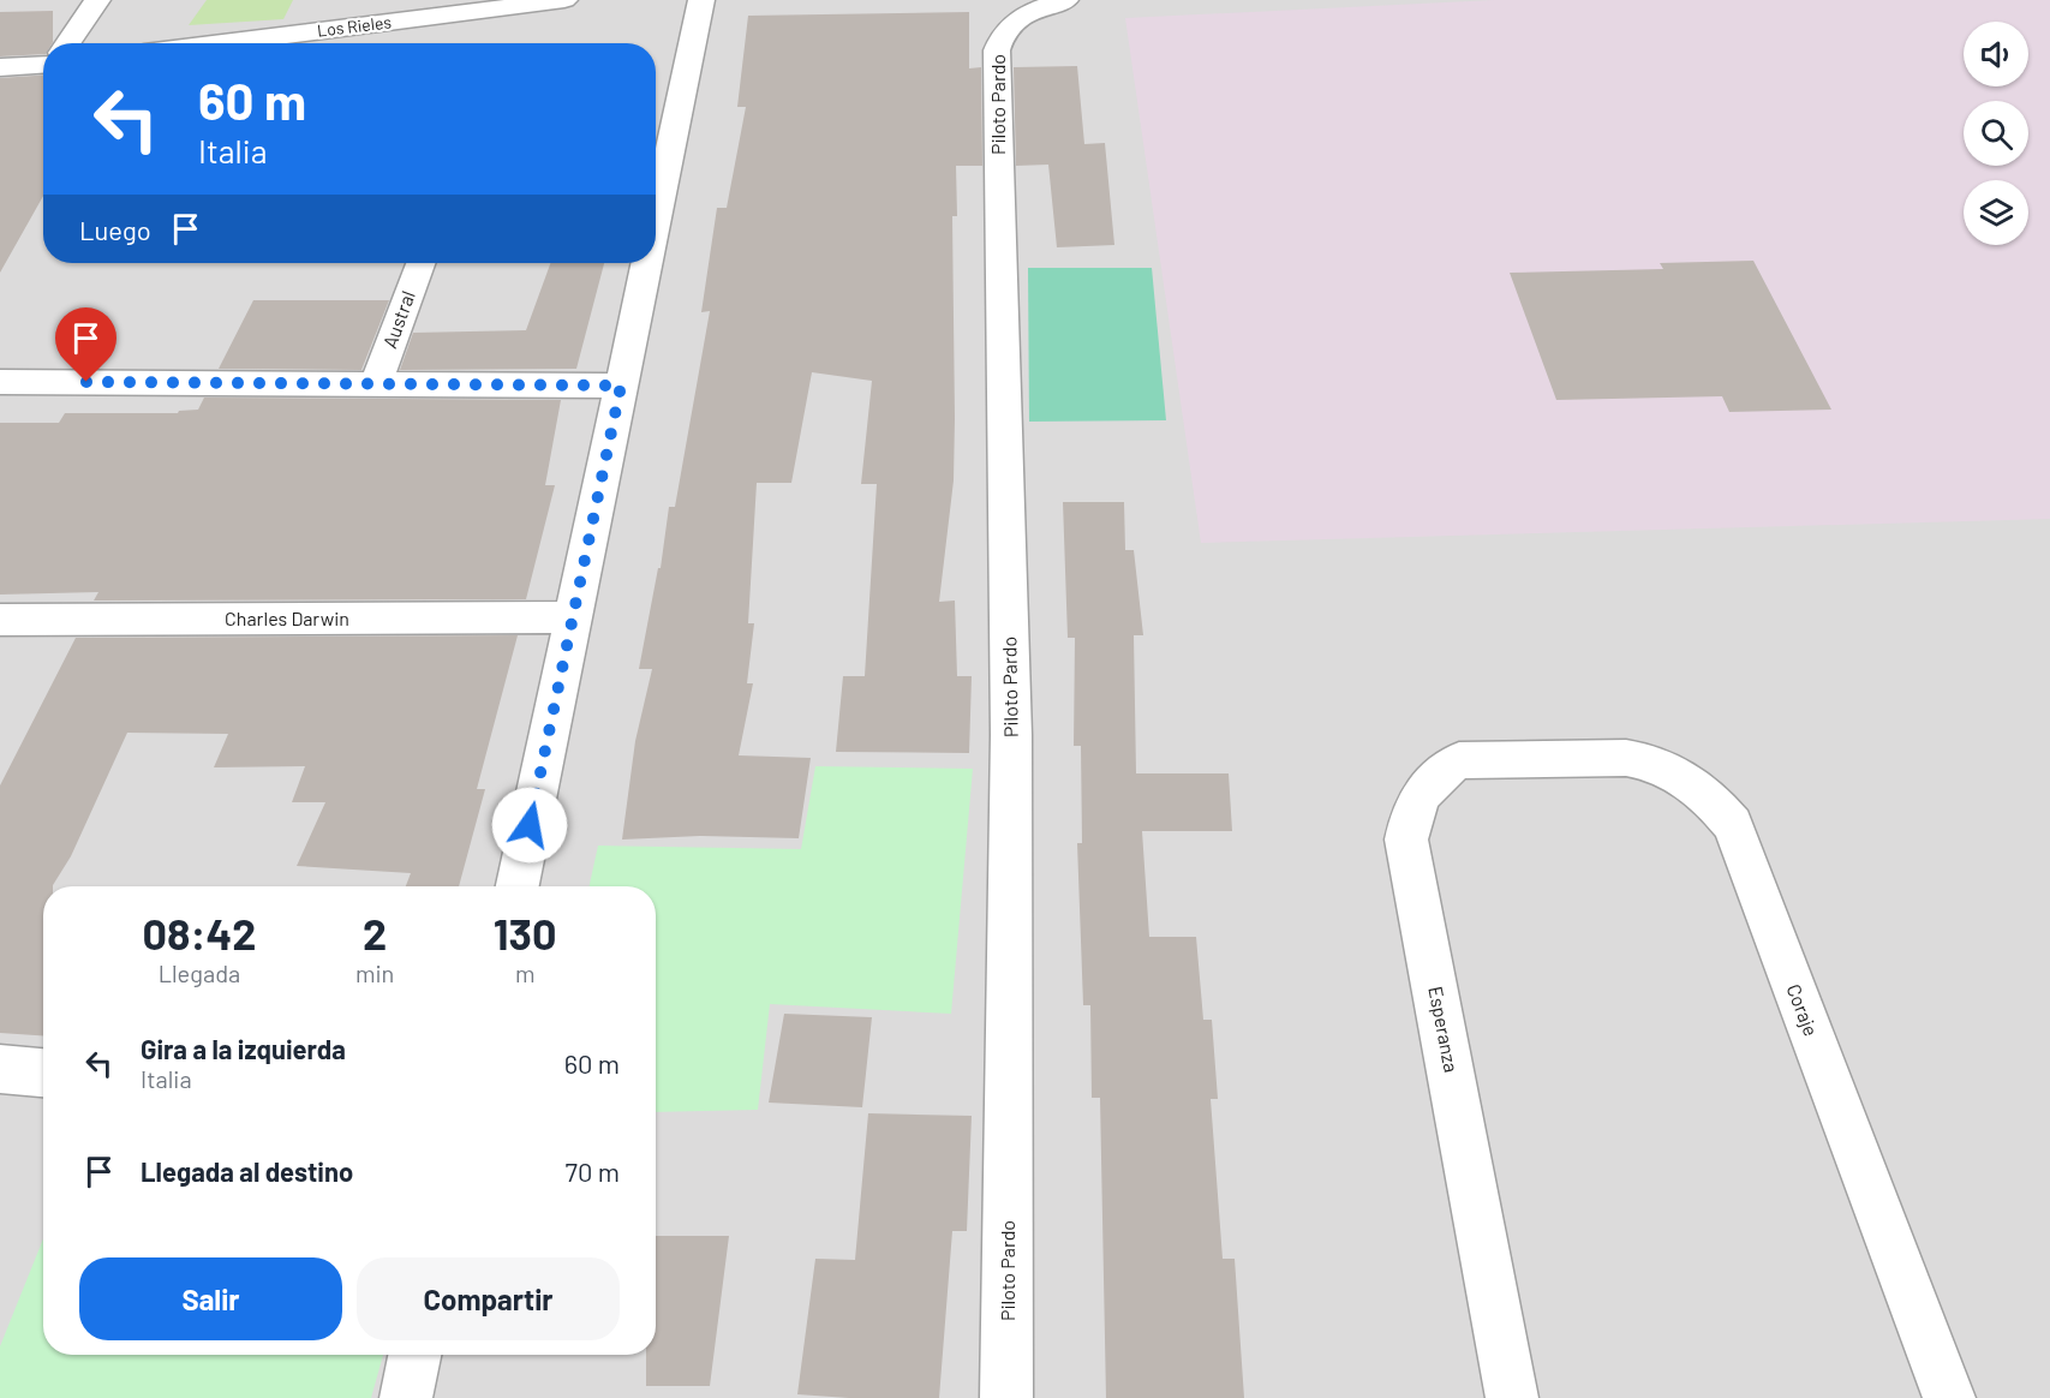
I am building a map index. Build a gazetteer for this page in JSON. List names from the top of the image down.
{
  "streets": {
    "street": [
      "Los Rieles",
      "Piloto Pardo",
      "Austral",
      "Charles Darwin",
      "Coraje",
      "Esperanza"
    ]
  },
  "crossings": [
    ["Coraje", "Esperanza"]
  ],
  "page": {
    "turn": ["60 m", "Italia"],
    "then": "Luego",
    "eta": [
      "08:42",
      "Llegada",
      "2",
      "min",
      "130",
      "m"
    ],
    "list": [
      {
        "name": "Gira a la izquierda",
        "note": "Italia",
        "value": "60 m"
      },
      {
        "name": "Llegada al destino",
        "value": "70 m"
      }
    ],
    "buttons": ["Salir", "Compartir"]
  }
}
